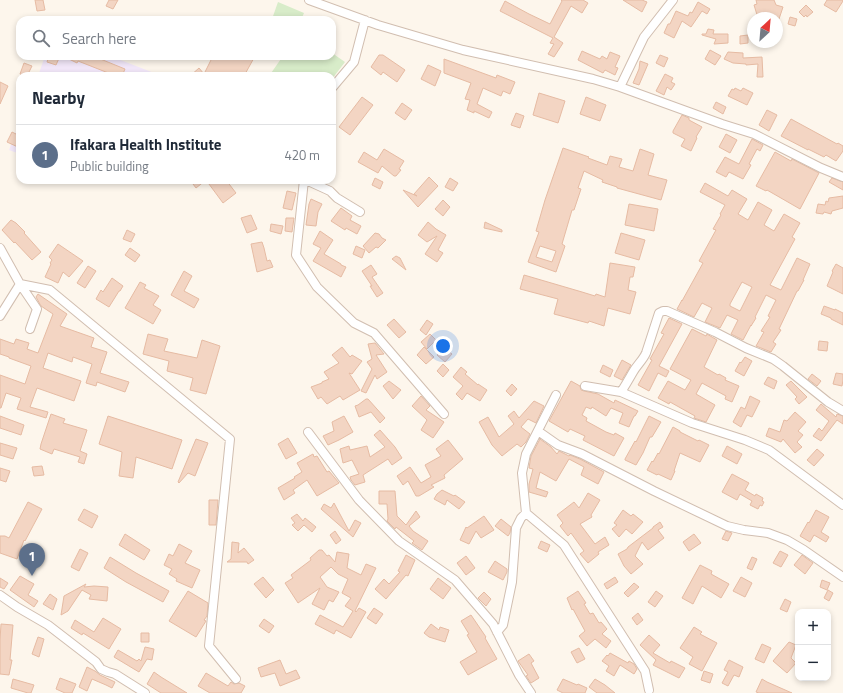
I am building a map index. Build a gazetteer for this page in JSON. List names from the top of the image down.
{
  "north": "top right",
  "page": {
    "search": "Search here",
    "heading": "Nearby",
    "list": [
      {
        "mark": "1",
        "name": "Ifakara Health Institute",
        "note": "Public building",
        "value": "420 m"
      }
    ],
    "pins": "1",
    "map_buttons": ["+", "−"]
  }
}
